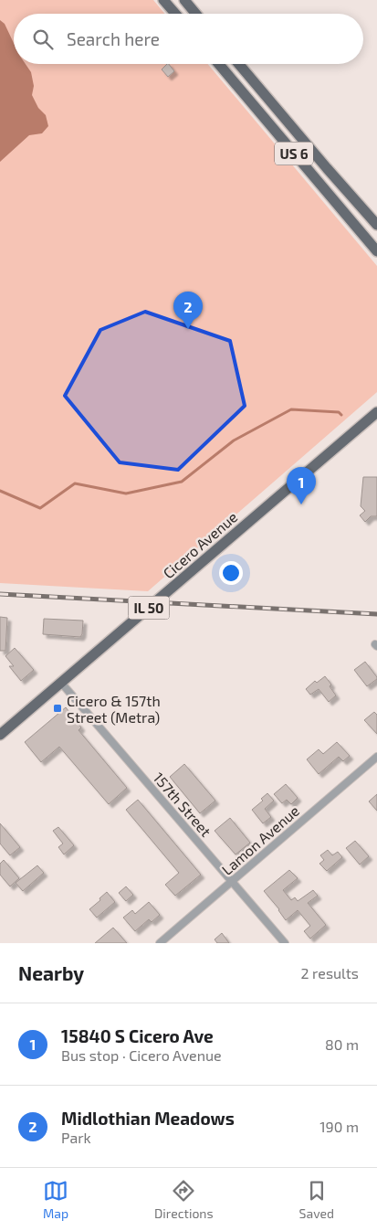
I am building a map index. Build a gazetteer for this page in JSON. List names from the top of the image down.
{
  "streets": {
    "main road": ["US 6", "Cicero Avenue", "IL 50"],
    "street": ["157th Street", "Lamon Avenue"]
  },
  "crossings": [
    ["Cicero Avenue", "157th Street"],
    ["157th Street", "Lamon Avenue"]
  ],
  "places": {
    "transit": ["Cicero & 157th Street (Metra)"]
  },
  "page": {
    "search": "Search here",
    "pins": ["2", "1"],
    "heading": ["Nearby", "2 results"],
    "list": [
      {
        "mark": "1",
        "name": "15840 S Cicero Ave",
        "note": "Bus stop · Cicero Avenue",
        "value": "80 m"
      },
      {
        "mark": "2",
        "name": "Midlothian Meadows",
        "note": "Park",
        "value": "190 m"
      }
    ],
    "nav": ["Map", "Directions", "Saved"]
  }
}
